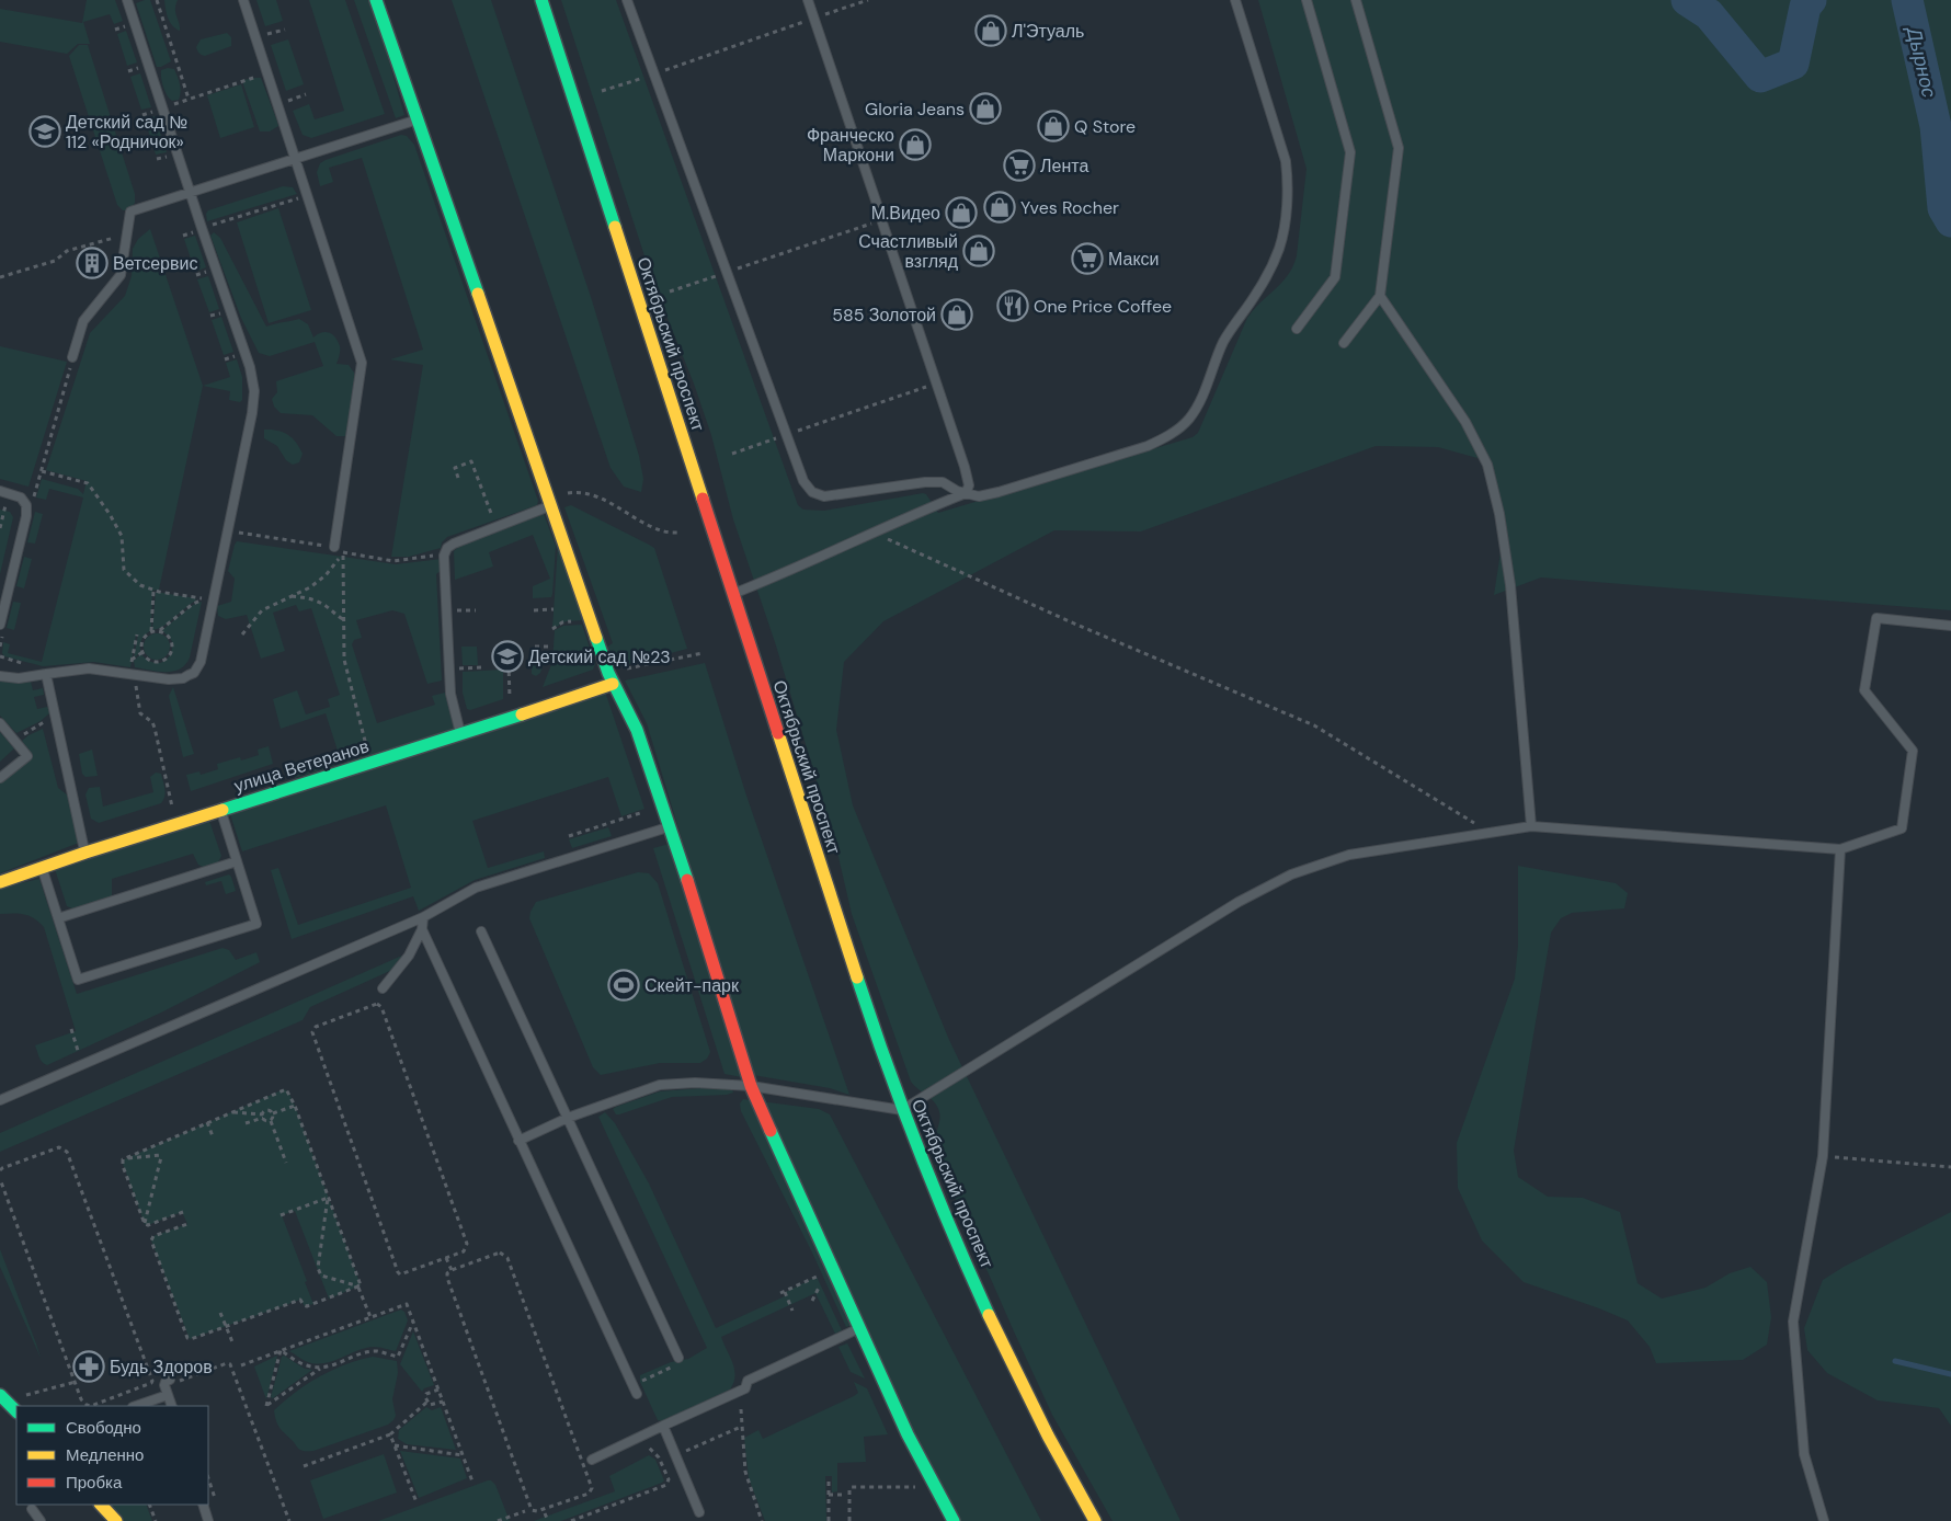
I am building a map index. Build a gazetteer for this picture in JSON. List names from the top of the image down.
{
  "streets": {
    "street": ["Октябрьский проспект", "улица Ветеранов"]
  },
  "water": ["Дырнос"],
  "places": {
    "shop": [
      "Л'Этуаль",
      "Gloria Jeans",
      "Q Store",
      "Франческо Маркони",
      "Yves Rocher",
      "М.Видео",
      "Счастливый взгляд",
      "585 Золотой"
    ],
    "school or university": ["Детский сад № 112 «Родничок»", "Детский сад №23"],
    "supermarket": ["Лента", "Макси"],
    "building": ["Ветсервис"],
    "restaurant": ["One Price Coffee"],
    "sports": ["Скейт-парк"],
    "pharmacy": ["Будь Здоров"]
  },
  "legend": ["Свободно", "Медленно", "Пробка"]
}
